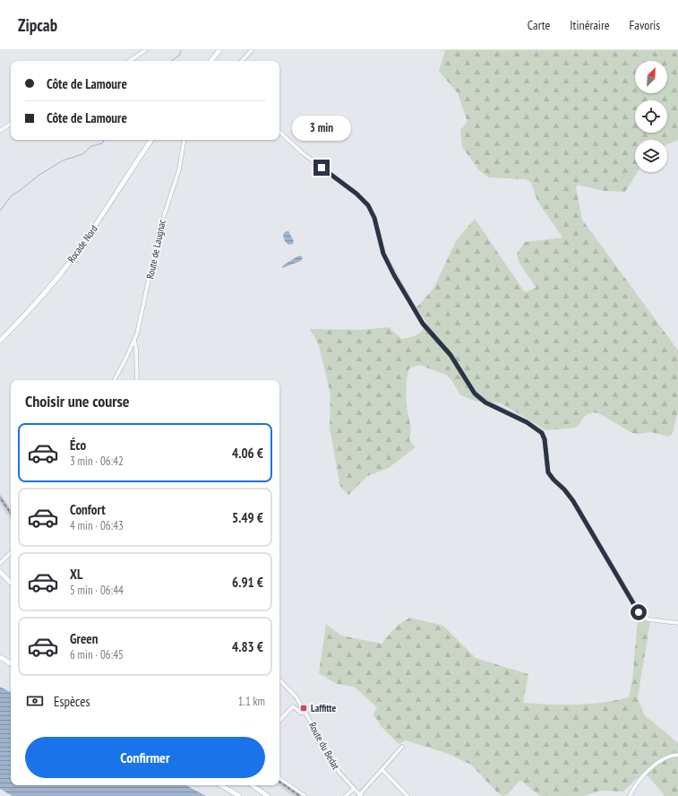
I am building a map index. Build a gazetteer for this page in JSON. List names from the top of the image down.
{
  "streets": {
    "main road": ["Rocade Nord"],
    "street": ["Route de Laugnac", "Route du Bedat"]
  },
  "places": {
    "transit": ["Laffitte"]
  },
  "north": "top right",
  "page": {
    "header": "Zipcab",
    "nav": ["Carte", "Itinéraire", "Favoris"],
    "banner": ["Côte de Lamoure", "Côte de Lamoure"],
    "bubble": "3 min",
    "heading": "Choisir une course",
    "list": [
      {
        "name": "Éco",
        "note": "3 min · 06:42",
        "value": "4.06 €"
      },
      {
        "name": "Confort",
        "note": "4 min · 06:43",
        "value": "5.49 €"
      },
      {
        "name": "XL",
        "note": "5 min · 06:44",
        "value": "6.91 €"
      },
      {
        "name": "Green",
        "note": "6 min · 06:45",
        "value": "4.83 €"
      }
    ],
    "pay": ["Espèces", "1.1 km"],
    "buttons": "Confirmer"
  }
}
